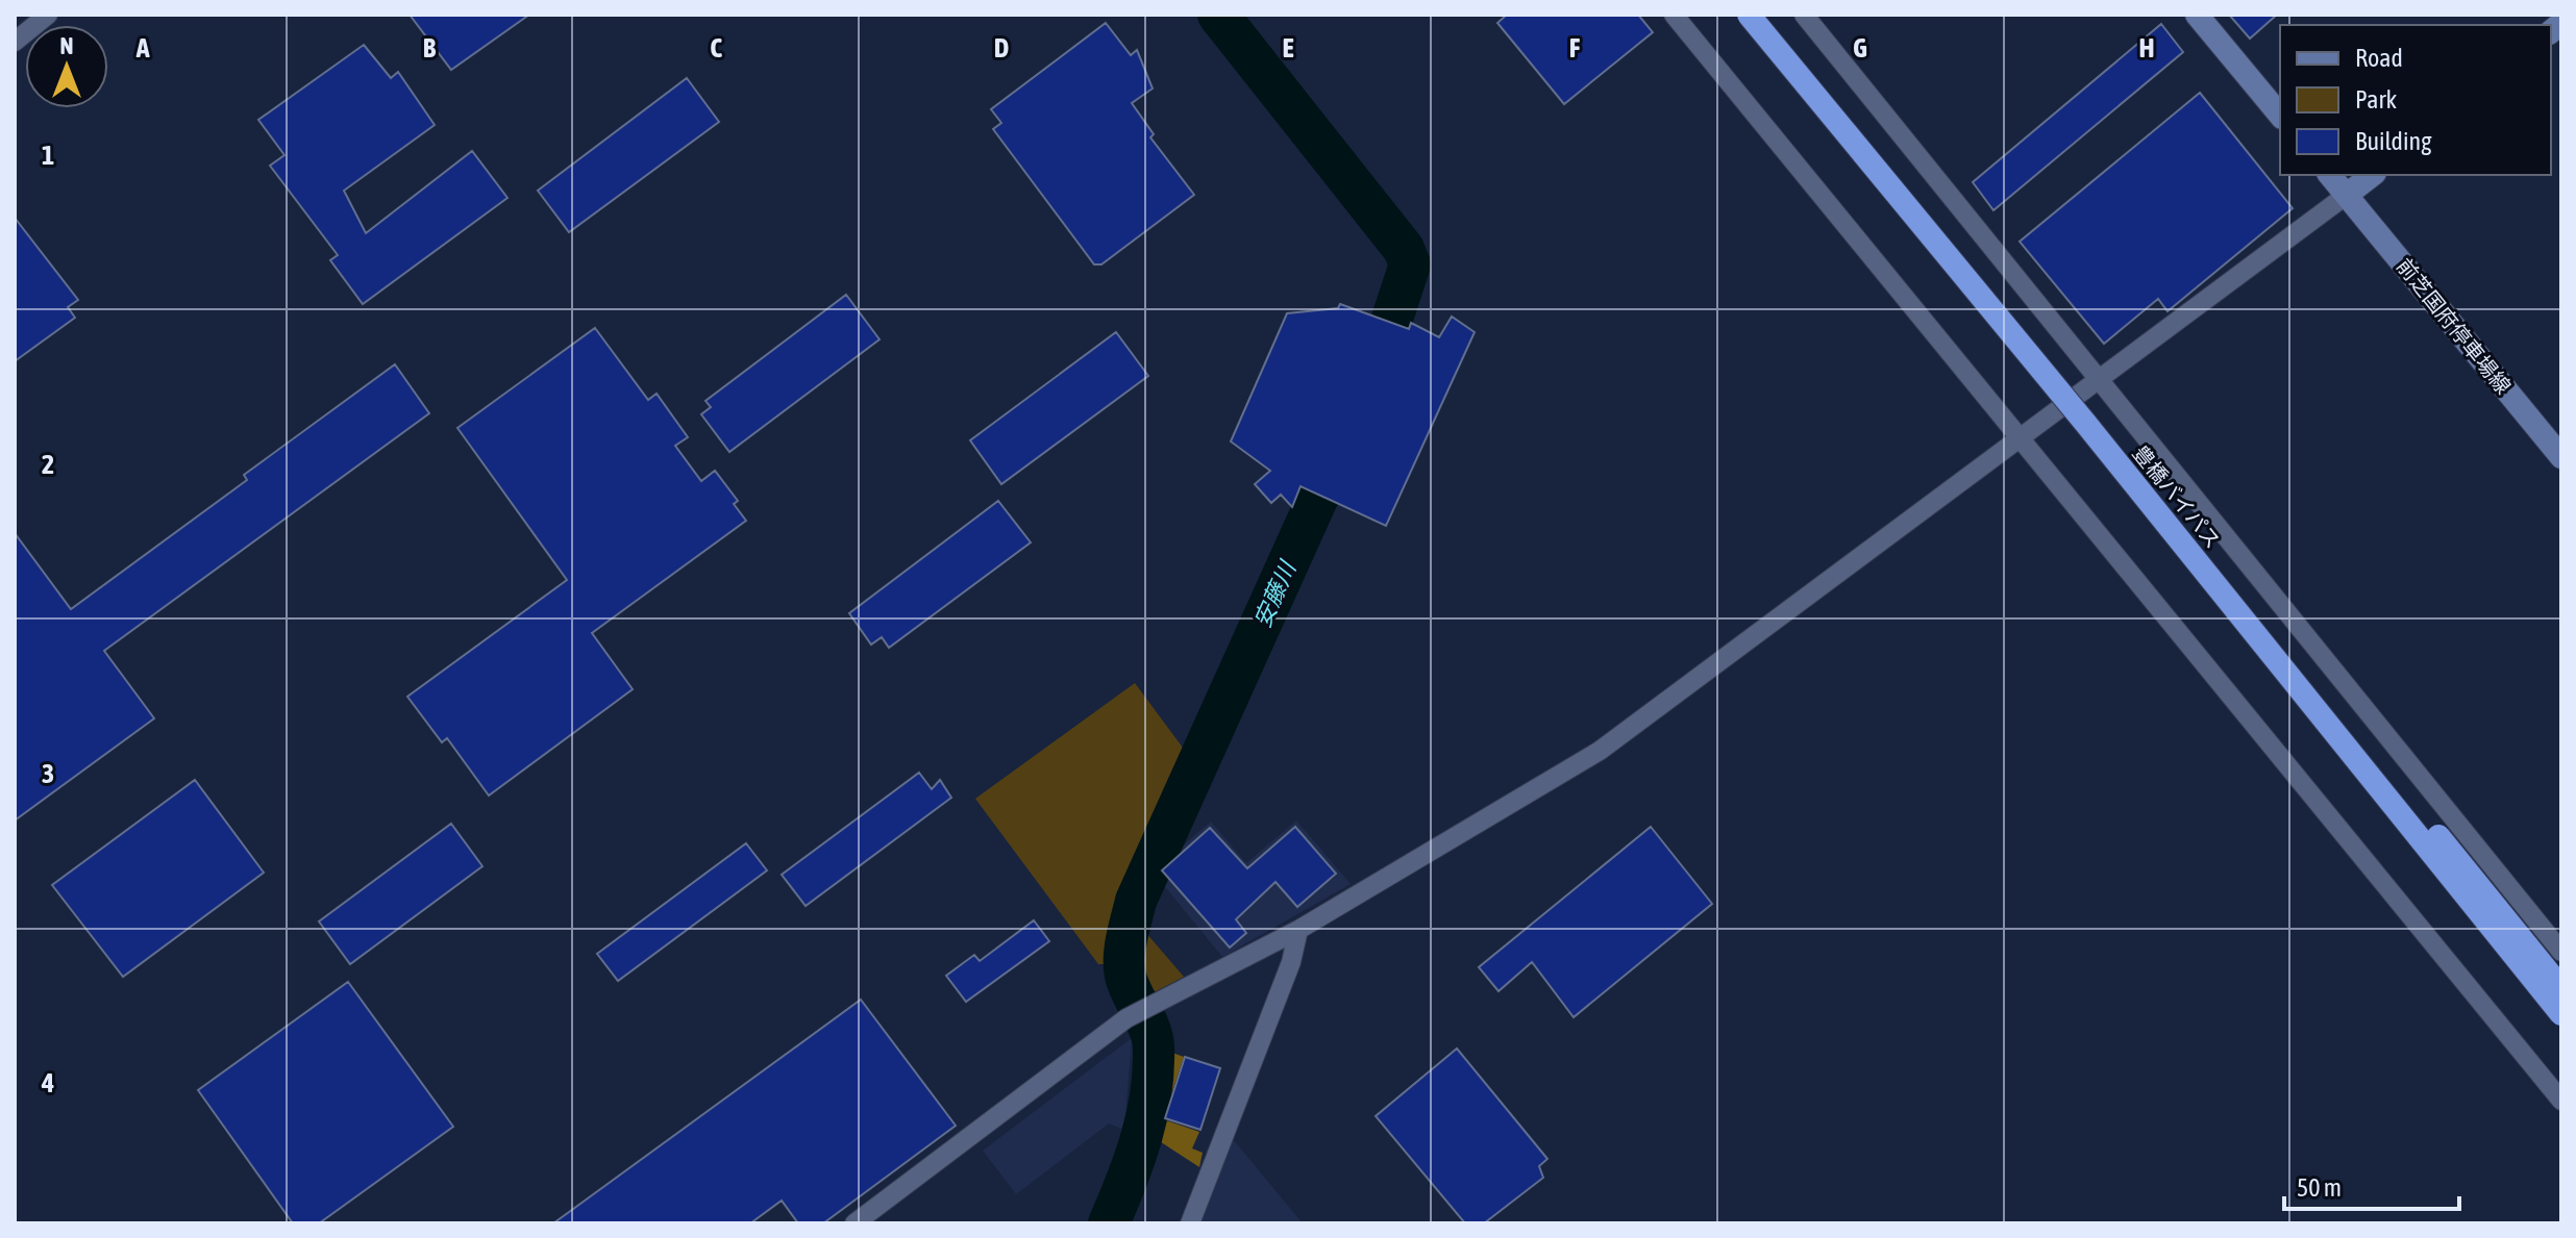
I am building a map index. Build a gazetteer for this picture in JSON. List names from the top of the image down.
{
  "streets": {
    "highway": ["豊橋バイパス"],
    "main road": ["前芝国府停車場線"]
  },
  "water": ["安藤川"],
  "legend": ["Road", "Park", "Building"],
  "scale_bar": "50 m",
  "north": "top",
  "grid": {
    "columns": [
      "A",
      "B",
      "C",
      "D",
      "E",
      "F",
      "G",
      "H"
    ],
    "rows": [
      "1",
      "2",
      "3",
      "4"
    ]
  }
}
